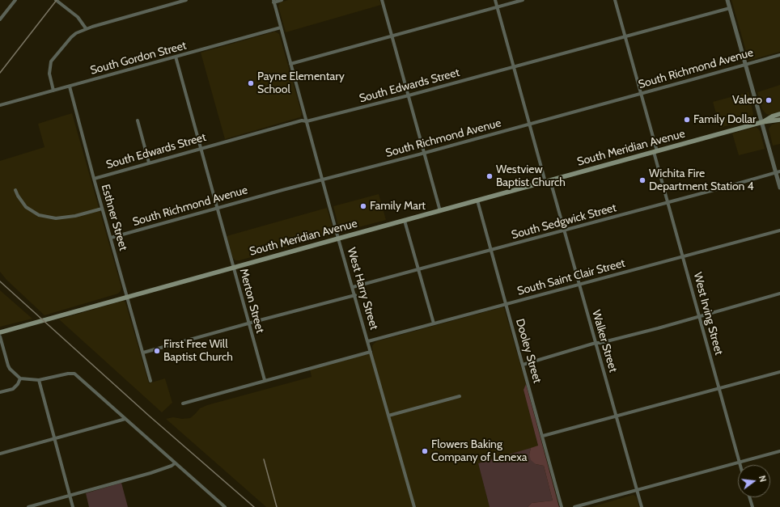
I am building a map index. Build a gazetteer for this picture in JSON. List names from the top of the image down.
{
  "streets": {
    "main road": ["South Meridian Avenue"],
    "street": [
      "South Gordon Street",
      "South Richmond Avenue",
      "South Edwards Street",
      "Esthner Street",
      "South Sedgwick Street",
      "South Saint Clair Street",
      "West Harry Street",
      "Merton Street",
      "West Irving Street",
      "Walker Street",
      "Dooley Street"
    ]
  },
  "crossings": [
    ["South Gordon Street", "Esthner Street"],
    ["South Gordon Street", "West Harry Street"],
    ["South Gordon Street", "Merton Street"],
    ["South Richmond Avenue", "Esthner Street"],
    ["South Richmond Avenue", "West Harry Street"],
    ["South Richmond Avenue", "Merton Street"],
    ["South Richmond Avenue", "West Irving Street"],
    ["South Richmond Avenue", "Walker Street"],
    ["South Edwards Street", "Esthner Street"],
    ["South Edwards Street", "West Harry Street"],
    ["South Edwards Street", "Merton Street"],
    ["South Edwards Street", "West Irving Street"],
    ["South Edwards Street", "Walker Street"],
    ["South Meridian Avenue", "Esthner Street"],
    ["South Meridian Avenue", "West Harry Street"],
    ["South Meridian Avenue", "Merton Street"],
    ["South Meridian Avenue", "West Irving Street"],
    ["South Meridian Avenue", "Walker Street"],
    ["South Meridian Avenue", "Dooley Street"],
    ["South Sedgwick Street", "West Harry Street"],
    ["South Sedgwick Street", "West Irving Street"],
    ["South Sedgwick Street", "Walker Street"],
    ["South Sedgwick Street", "Dooley Street"],
    ["South Saint Clair Street", "West Harry Street"],
    ["South Saint Clair Street", "West Irving Street"],
    ["South Saint Clair Street", "Walker Street"],
    ["South Saint Clair Street", "Dooley Street"]
  ],
  "places": [
    "Payne Elementary School",
    "Valero",
    "Family Dollar",
    "Westview Baptist Church",
    "Wichita Fire Department Station 4",
    "Family Mart",
    "First Free Will Baptist Church",
    "Flowers Baking Company of Lenexa"
  ],
  "north": "right"
}
